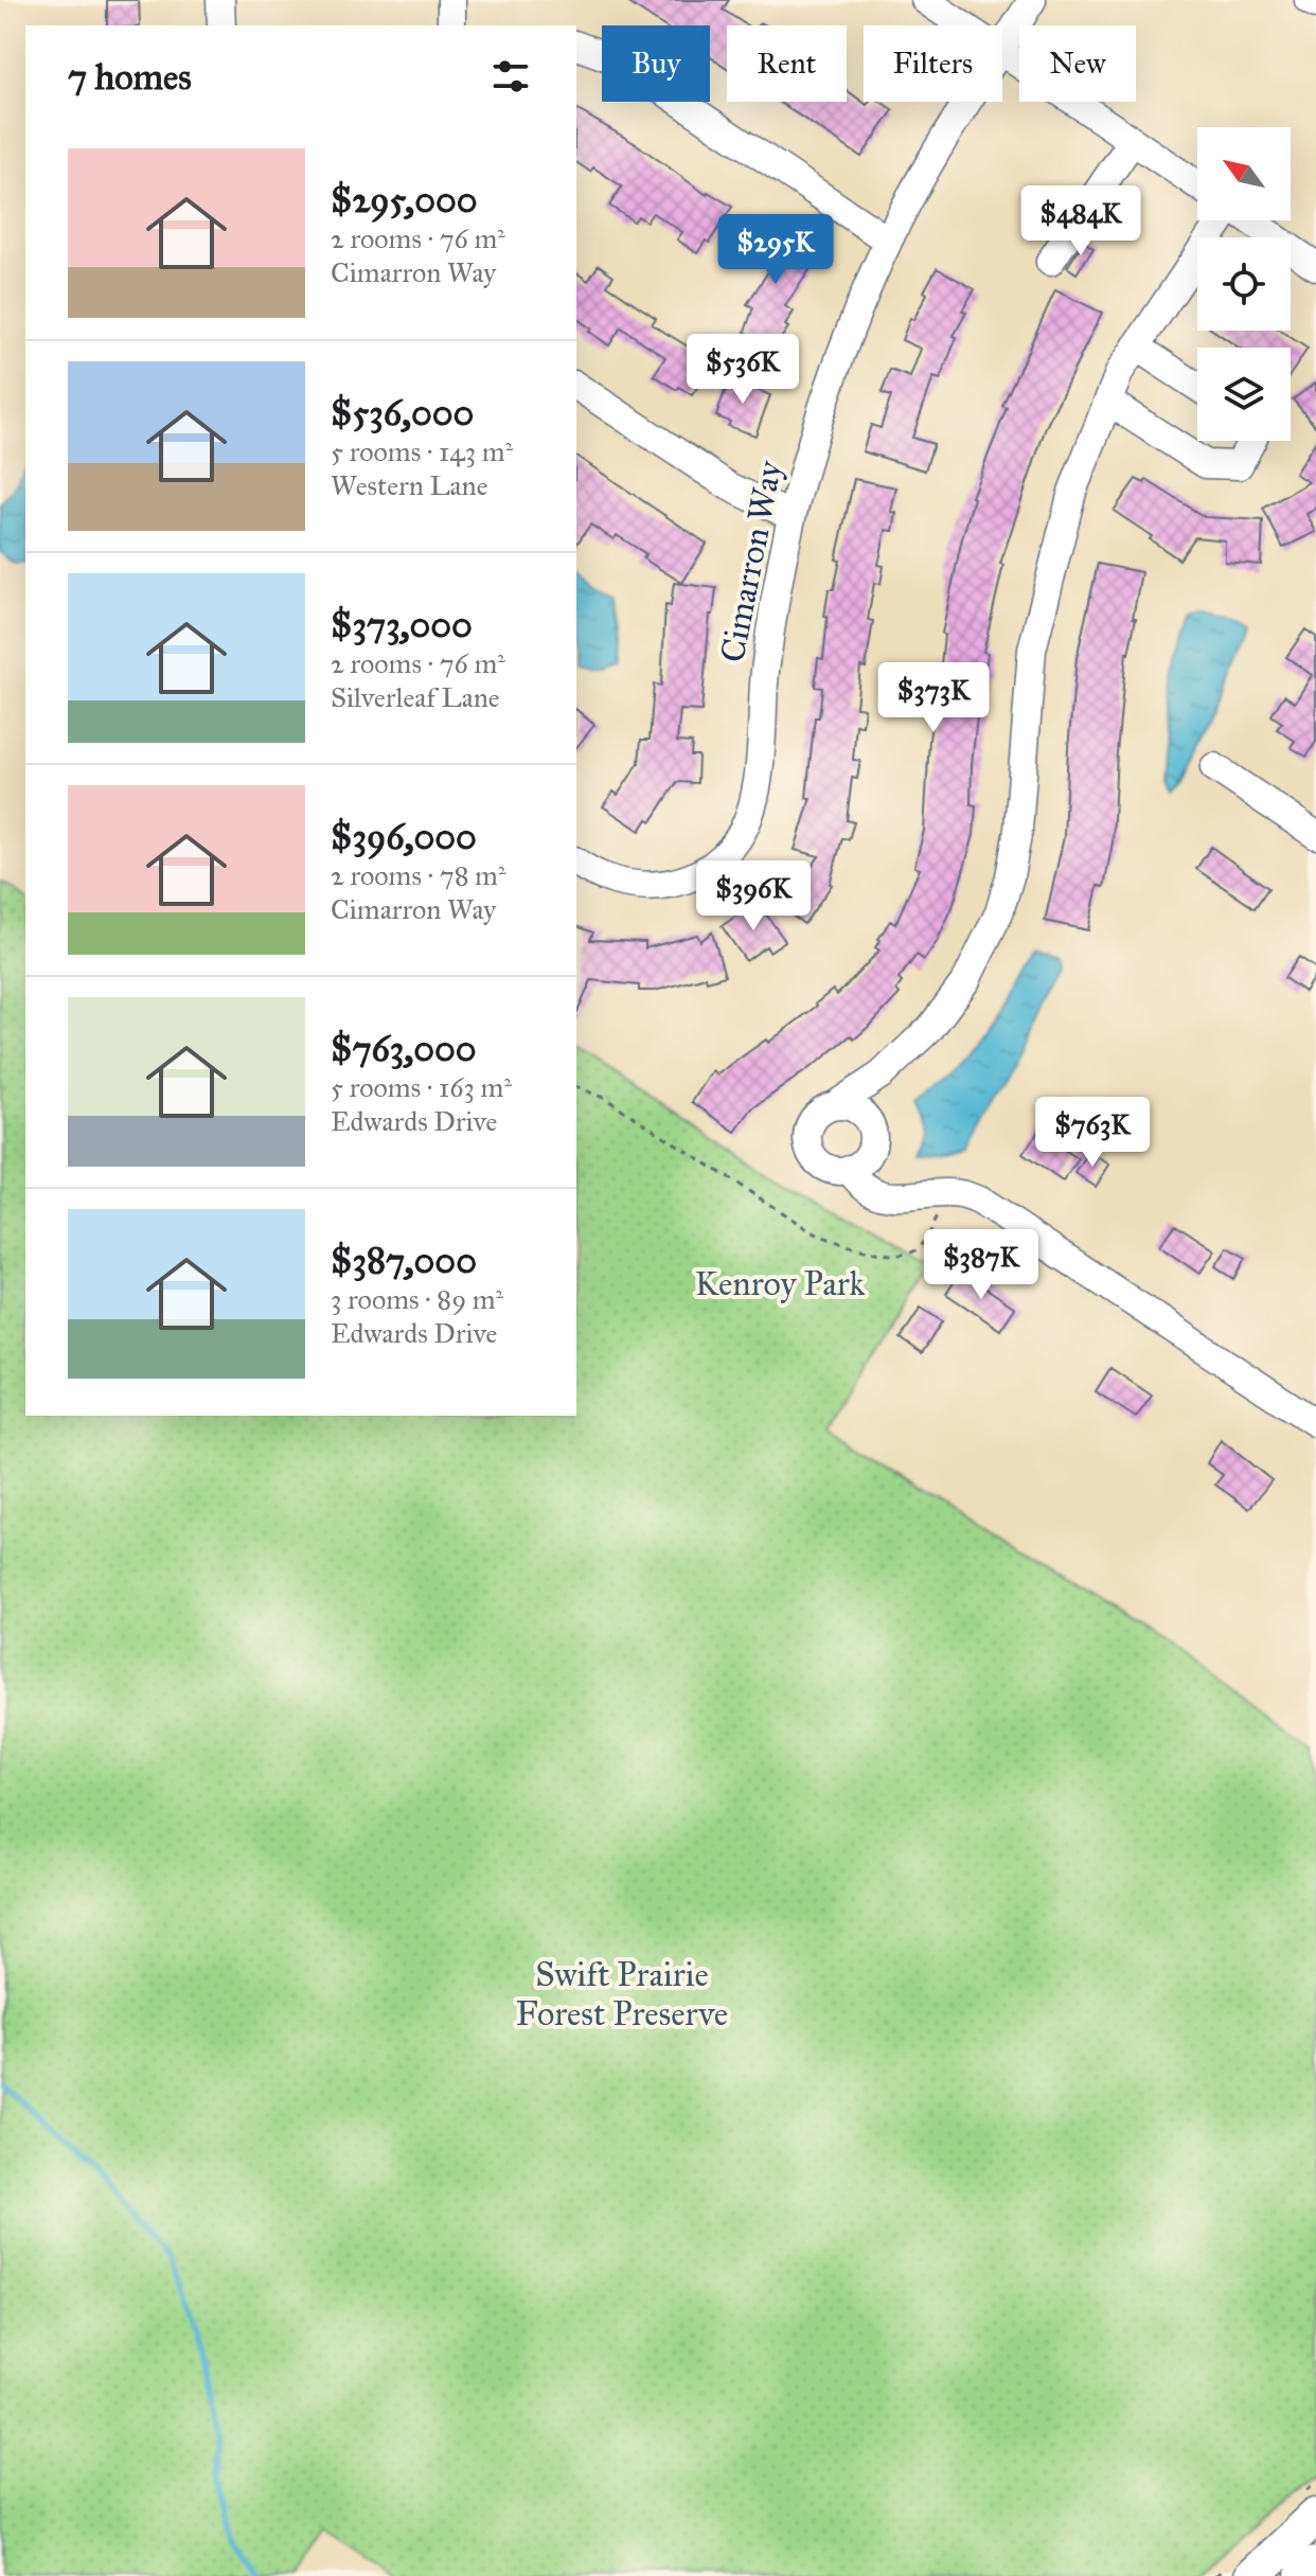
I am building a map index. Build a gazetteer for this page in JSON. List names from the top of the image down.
{
  "streets": {
    "street": ["Cimarron Way"]
  },
  "parks": ["Kenroy Park", "Swift Prairie Forest Preserve"],
  "north": "top left",
  "page": {
    "chip": [
      "Buy",
      "Rent",
      "Filters",
      "New"
    ],
    "heading": "7 homes",
    "list": [
      {
        "name": "$295,000",
        "note": "2 rooms · 76 m² · Cimarron Way"
      },
      {
        "name": "$536,000",
        "note": "5 rooms · 143 m² · Western Lane"
      },
      {
        "name": "$373,000",
        "note": "2 rooms · 76 m² · Silverleaf Lane"
      },
      {
        "name": "$396,000",
        "note": "2 rooms · 78 m² · Cimarron Way"
      },
      {
        "name": "$763,000",
        "note": "5 rooms · 163 m² · Edwards Drive"
      },
      {
        "name": "$387,000",
        "note": "3 rooms · 89 m² · Edwards Drive"
      }
    ],
    "price": [
      "$484K",
      "$295K",
      "$536K",
      "$373K",
      "$396K",
      "$763K",
      "$387K"
    ]
  }
}
